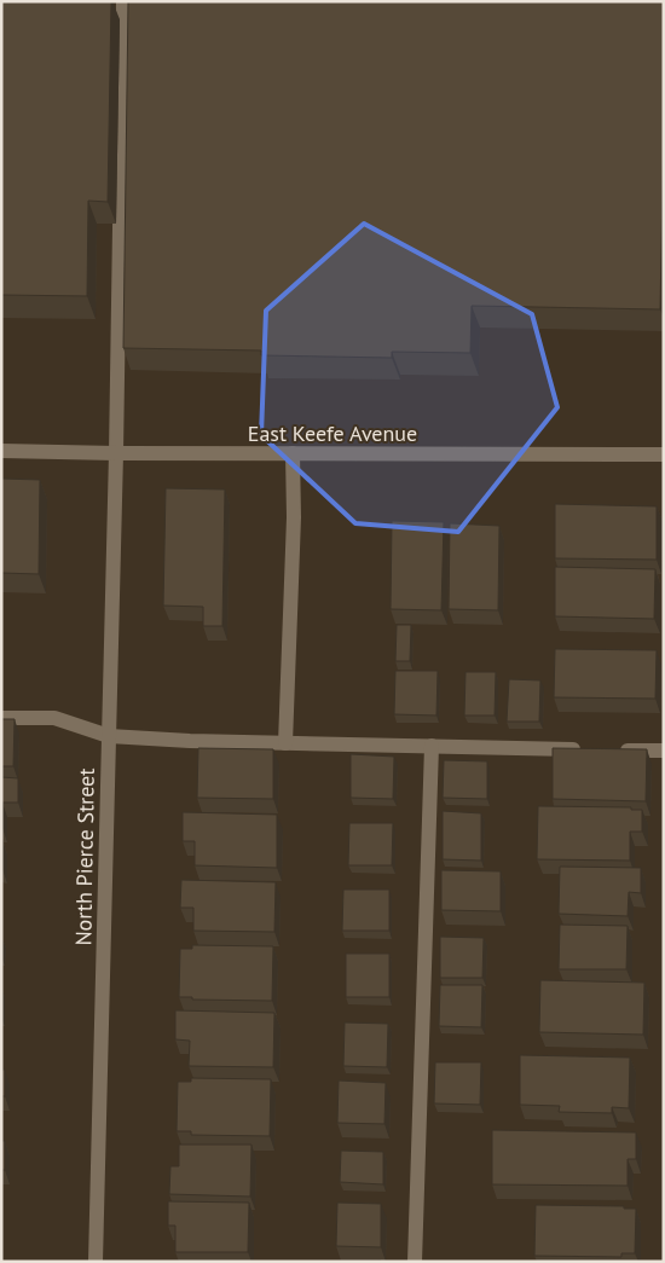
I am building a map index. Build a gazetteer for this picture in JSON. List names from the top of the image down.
{
  "streets": {
    "street": ["East Keefe Avenue", "North Pierce Street"]
  },
  "crossings": [
    ["East Keefe Avenue", "North Pierce Street"]
  ]
}
